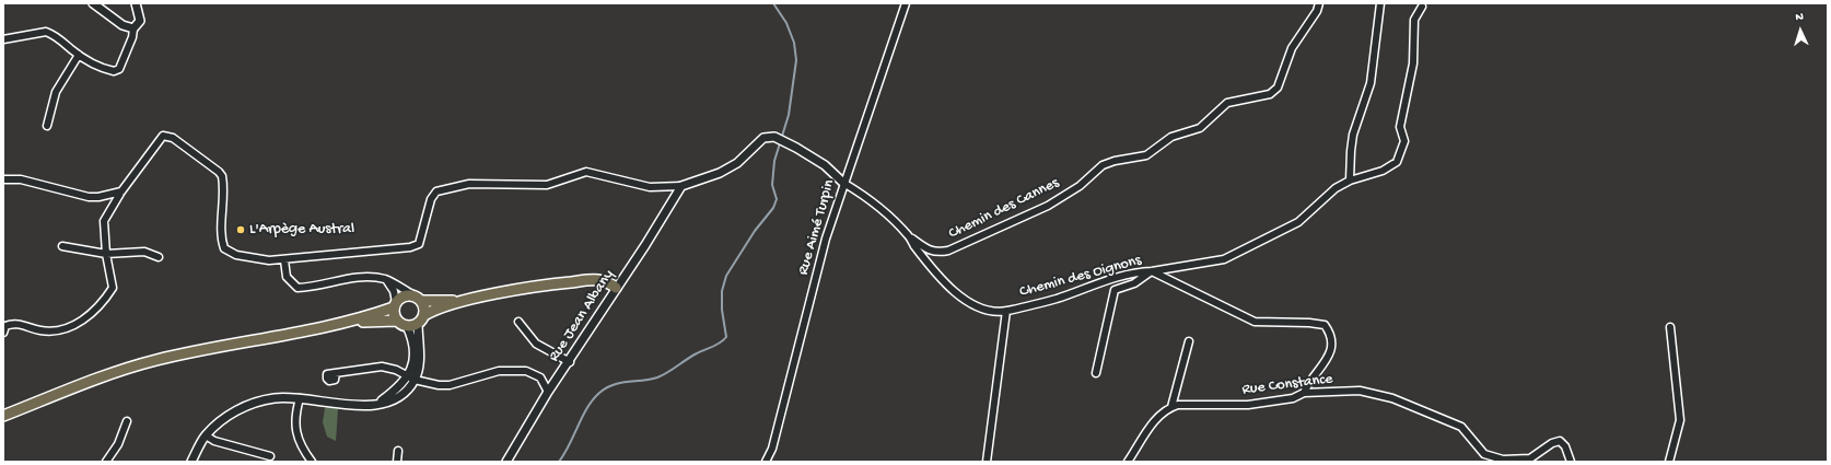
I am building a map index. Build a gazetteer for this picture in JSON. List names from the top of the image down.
{
  "streets": {
    "street": [
      "Chemin des Cannes",
      "Rue Aimé Turpin",
      "Chemin des Oignons",
      "Rue Jean Albany",
      "Rue Constance"
    ]
  },
  "crossings": [
    ["Chemin des Cannes", "Chemin des Oignons"],
    ["Rue Aimé Turpin", "Chemin des Oignons"]
  ],
  "places": ["L'Arpège Austral"],
  "north": "top"
}
